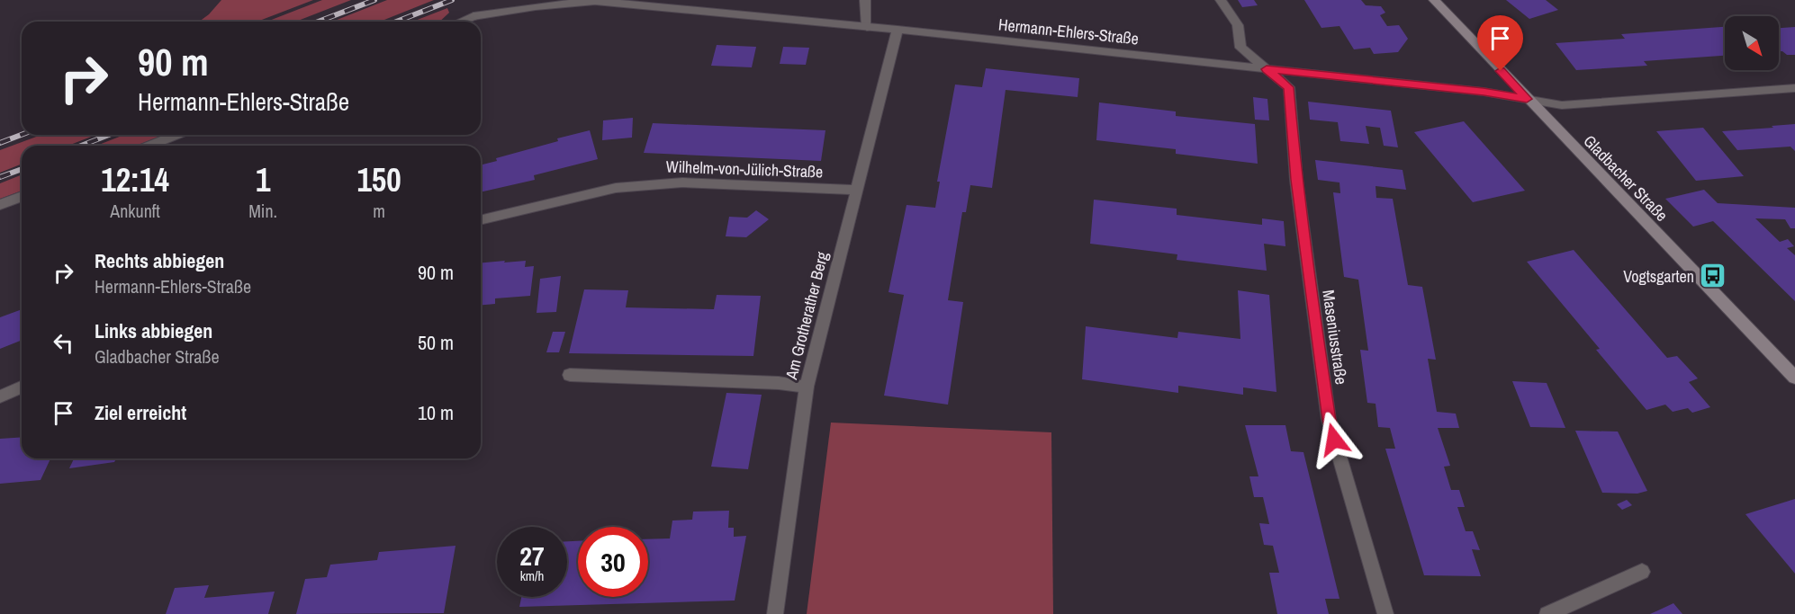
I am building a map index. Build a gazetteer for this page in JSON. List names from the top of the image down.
{
  "streets": {
    "street": [
      "Hermann-Ehlers-Straße",
      "Wilhelm-von-Jülich-Straße",
      "Gladbacher Straße",
      "Am Grotherather Berg",
      "Maseniusstraße"
    ]
  },
  "crossings": [
    ["Hermann-Ehlers-Straße", "Gladbacher Straße"],
    ["Hermann-Ehlers-Straße", "Am Grotherather Berg"],
    ["Hermann-Ehlers-Straße", "Maseniusstraße"],
    ["Wilhelm-von-Jülich-Straße", "Am Grotherather Berg"]
  ],
  "places": {
    "bus stop": ["Vogtsgarten"]
  },
  "north": "bottom right",
  "page": {
    "turn": ["90 m", "Hermann-Ehlers-Straße"],
    "eta": [
      "12:14",
      "Ankunft",
      "1",
      "Min.",
      "150",
      "m"
    ],
    "list": [
      {
        "name": "Rechts abbiegen",
        "note": "Hermann-Ehlers-Straße",
        "value": "90 m"
      },
      {
        "name": "Links abbiegen",
        "note": "Gladbacher Straße",
        "value": "50 m"
      },
      {
        "name": "Ziel erreicht",
        "value": "10 m"
      }
    ],
    "speed": "27 km/h",
    "limit": "30"
  }
}
